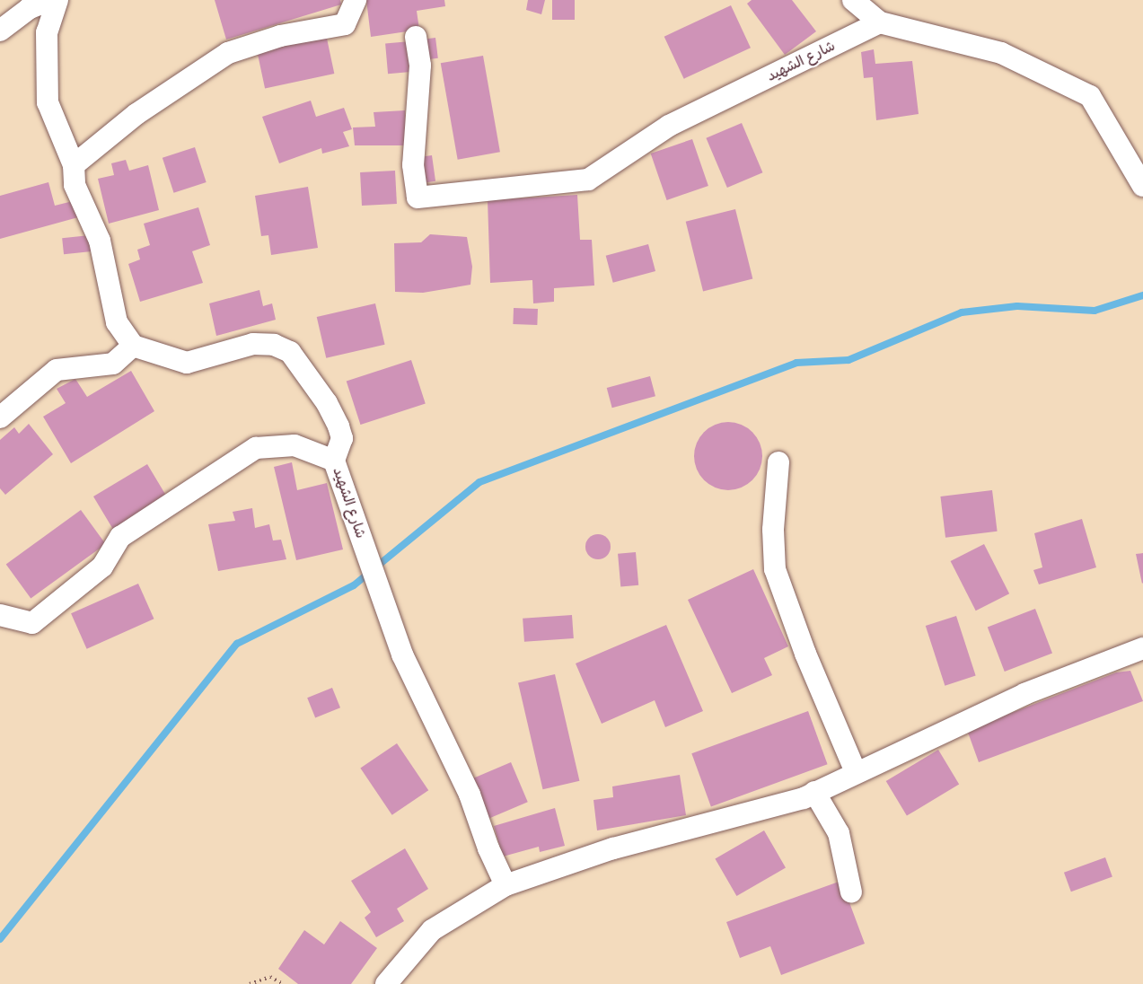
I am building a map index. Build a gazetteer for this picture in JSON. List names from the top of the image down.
{
  "streets": {
    "street": ["شارع الشهيد"]
  }
}
